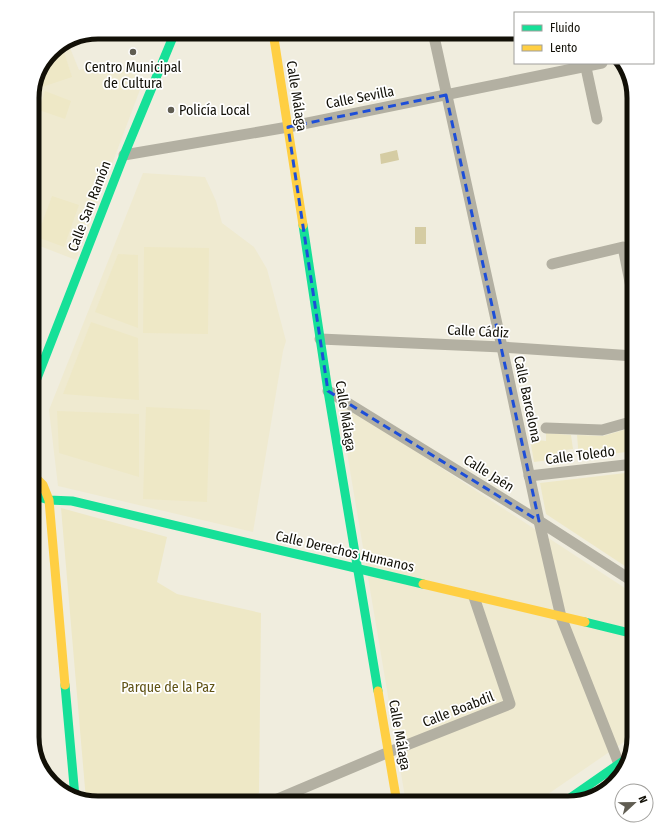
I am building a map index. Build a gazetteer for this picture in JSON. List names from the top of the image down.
{
  "streets": {
    "street": [
      "Calle Málaga",
      "Calle Sevilla",
      "Calle San Ramón",
      "Calle Cádiz",
      "Calle Barcelona",
      "Calle Toledo",
      "Calle Jaén",
      "Calle Derechos Humanos",
      "Calle Boabdil"
    ]
  },
  "crossings": [
    ["Calle Málaga", "Calle Sevilla"],
    ["Calle Málaga", "Calle Cádiz"],
    ["Calle Málaga", "Calle Jaén"],
    ["Calle Málaga", "Calle Derechos Humanos"],
    ["Calle Málaga", "Calle Boabdil"],
    ["Calle Sevilla", "Calle San Ramón"],
    ["Calle Sevilla", "Calle Barcelona"],
    ["Calle Cádiz", "Calle Barcelona"],
    ["Calle Barcelona", "Calle Toledo"],
    ["Calle Barcelona", "Calle Jaén"],
    ["Calle Barcelona", "Calle Derechos Humanos"],
    ["Calle Derechos Humanos", "Calle Boabdil"]
  ],
  "parks": ["Parque de la Paz"],
  "places": ["Centro Municipal de Cultura", "Policía Local"],
  "legend": ["Fluido", "Lento"],
  "north": "right"
}
